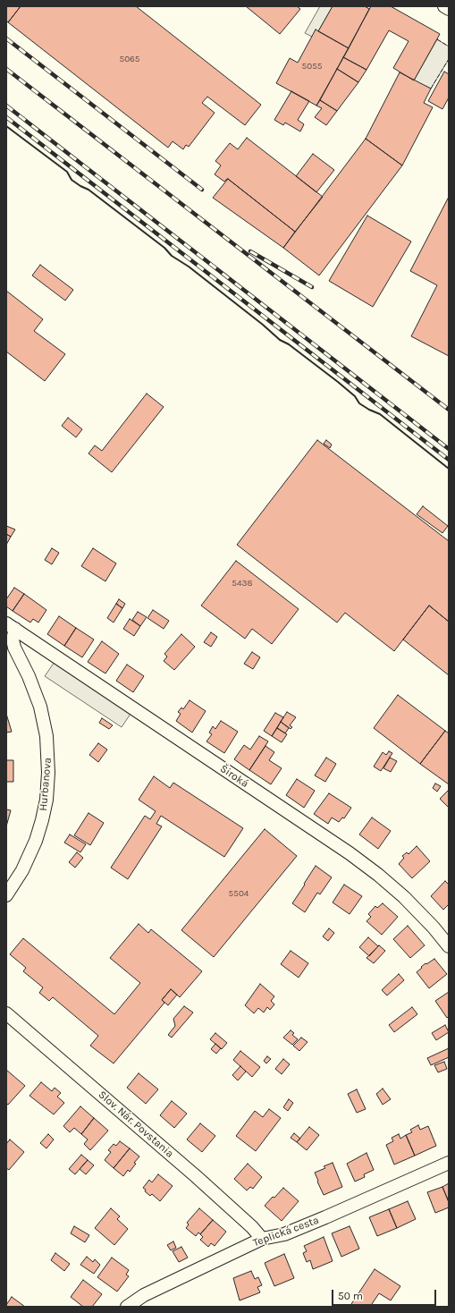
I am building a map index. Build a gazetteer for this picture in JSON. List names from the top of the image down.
{
  "streets": {
    "street": [
      "Široká",
      "Hurbanova",
      "Slov. Nár. Povstania",
      "Teplická cesta"
    ]
  },
  "crossings": [
    ["Široká", "Hurbanova"],
    ["Slov. Nár. Povstania", "Teplická cesta"]
  ],
  "house_numbers": [
    "5065",
    "5055",
    "5438",
    "5504"
  ],
  "scale_bar": "50 m"
}
